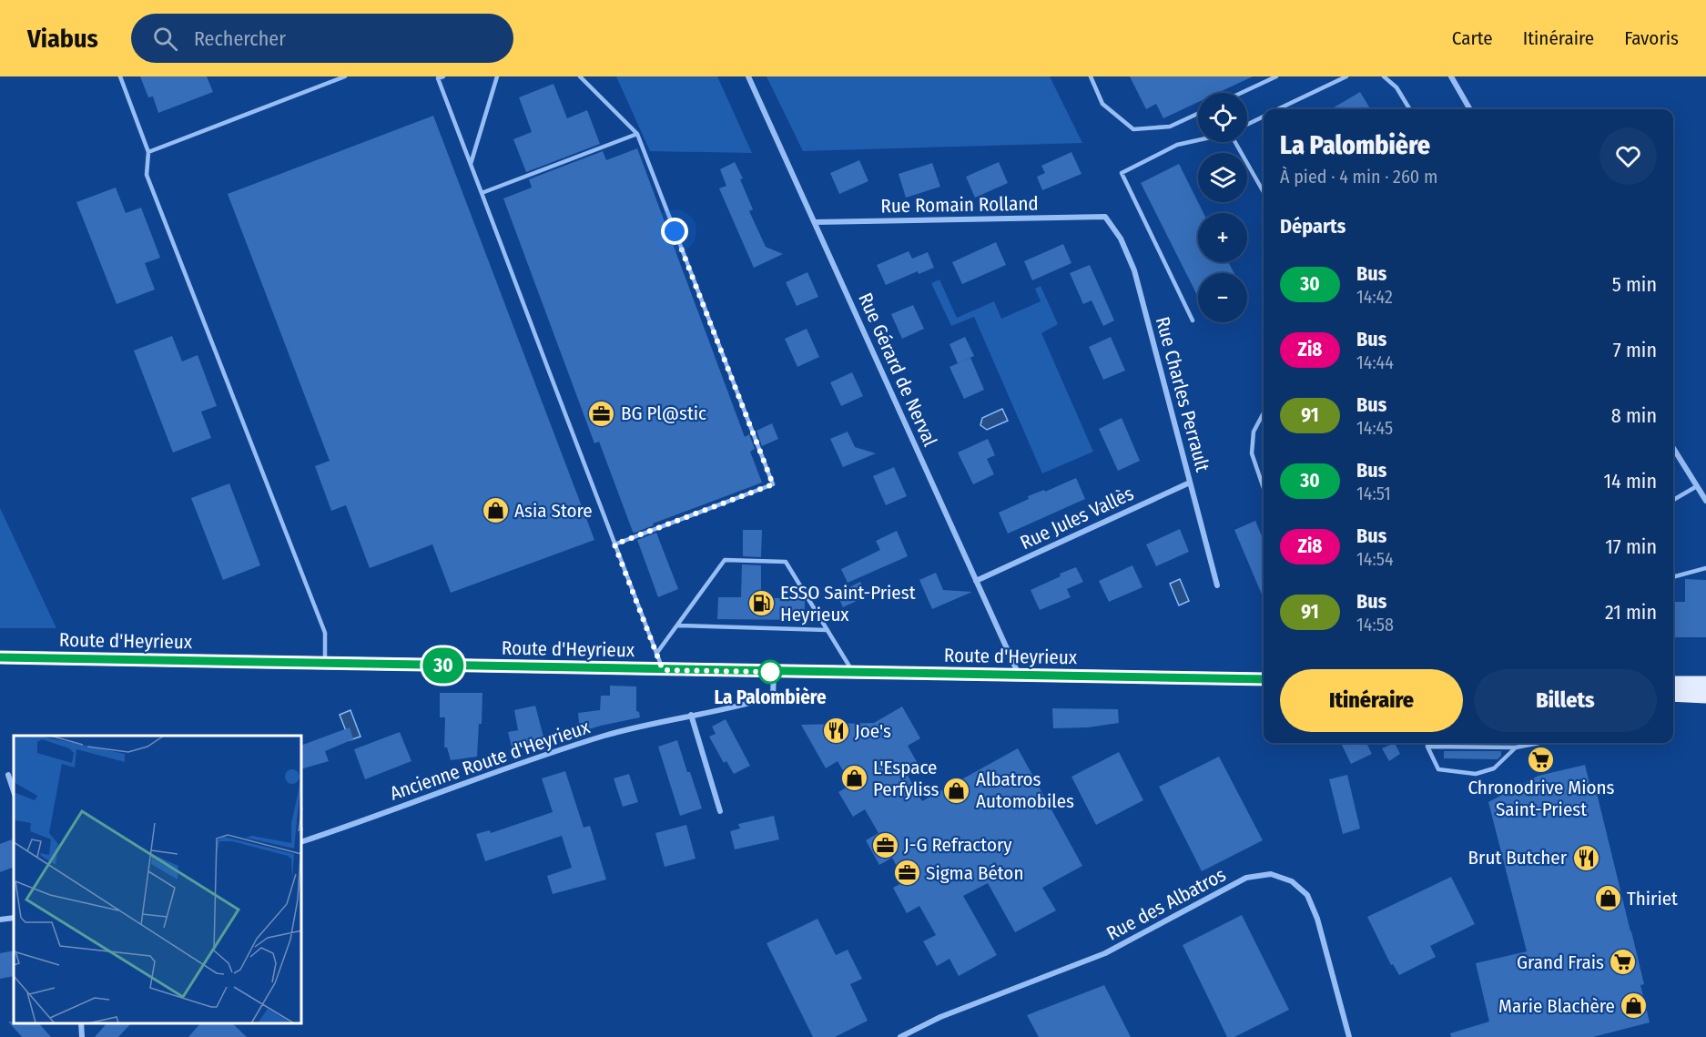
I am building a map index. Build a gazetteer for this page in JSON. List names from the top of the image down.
{
  "streets": {
    "main road": ["Route d'Heyrieux"],
    "street": [
      "Rue Romain Rolland",
      "Rue Gérard de Nerval",
      "Rue Charles Perrault",
      "Rue Jules Vallès",
      "Ancienne Route d'Heyrieux",
      "Rue des Albatros"
    ]
  },
  "crossings": [
    ["Rue Romain Rolland", "Rue Gérard de Nerval"],
    ["Rue Romain Rolland", "Rue Charles Perrault"],
    ["Rue Gérard de Nerval", "Rue Jules Vallès"],
    ["Rue Gérard de Nerval", "Route d'Heyrieux"],
    ["Rue Charles Perrault", "Rue Jules Vallès"],
    ["Route d'Heyrieux", "Ancienne Route d'Heyrieux"]
  ],
  "places": {
    "office": ["BG Pl@stic", "J-G Refractory", "Sigma Béton"],
    "shop": [
      "Asia Store",
      "L'Espace Perfyliss",
      "Albatros Automobiles",
      "Thiriet",
      "Marie Blachère"
    ],
    "fuel station": ["ESSO Saint-Priest Heyrieux"],
    "other": ["La Palombière"],
    "restaurant": ["Joe's", "Brut Butcher"],
    "supermarket": ["Chronodrive Mions Saint-Priest", "Grand Frais"]
  },
  "lines": ["bus line 30"],
  "page": {
    "header": "Viabus",
    "search": "Rechercher",
    "nav": ["Carte", "Itinéraire", "Favoris"],
    "on_map": "30",
    "map_buttons": ["+", "−"],
    "heading": [
      ["La Palombière", "À pied · 4 min · 260 m"],
      "Départs"
    ],
    "list": [
      {
        "mark": "30",
        "name": "Bus",
        "note": "14:42",
        "value": "5 min"
      },
      {
        "mark": "Zi8",
        "name": "Bus",
        "note": "14:44",
        "value": "7 min"
      },
      {
        "mark": "91",
        "name": "Bus",
        "note": "14:45",
        "value": "8 min"
      },
      {
        "mark": "30",
        "name": "Bus",
        "note": "14:51",
        "value": "14 min"
      },
      {
        "mark": "Zi8",
        "name": "Bus",
        "note": "14:54",
        "value": "17 min"
      },
      {
        "mark": "91",
        "name": "Bus",
        "note": "14:58",
        "value": "21 min"
      }
    ],
    "buttons": ["Itinéraire", "Billets"]
  }
}
